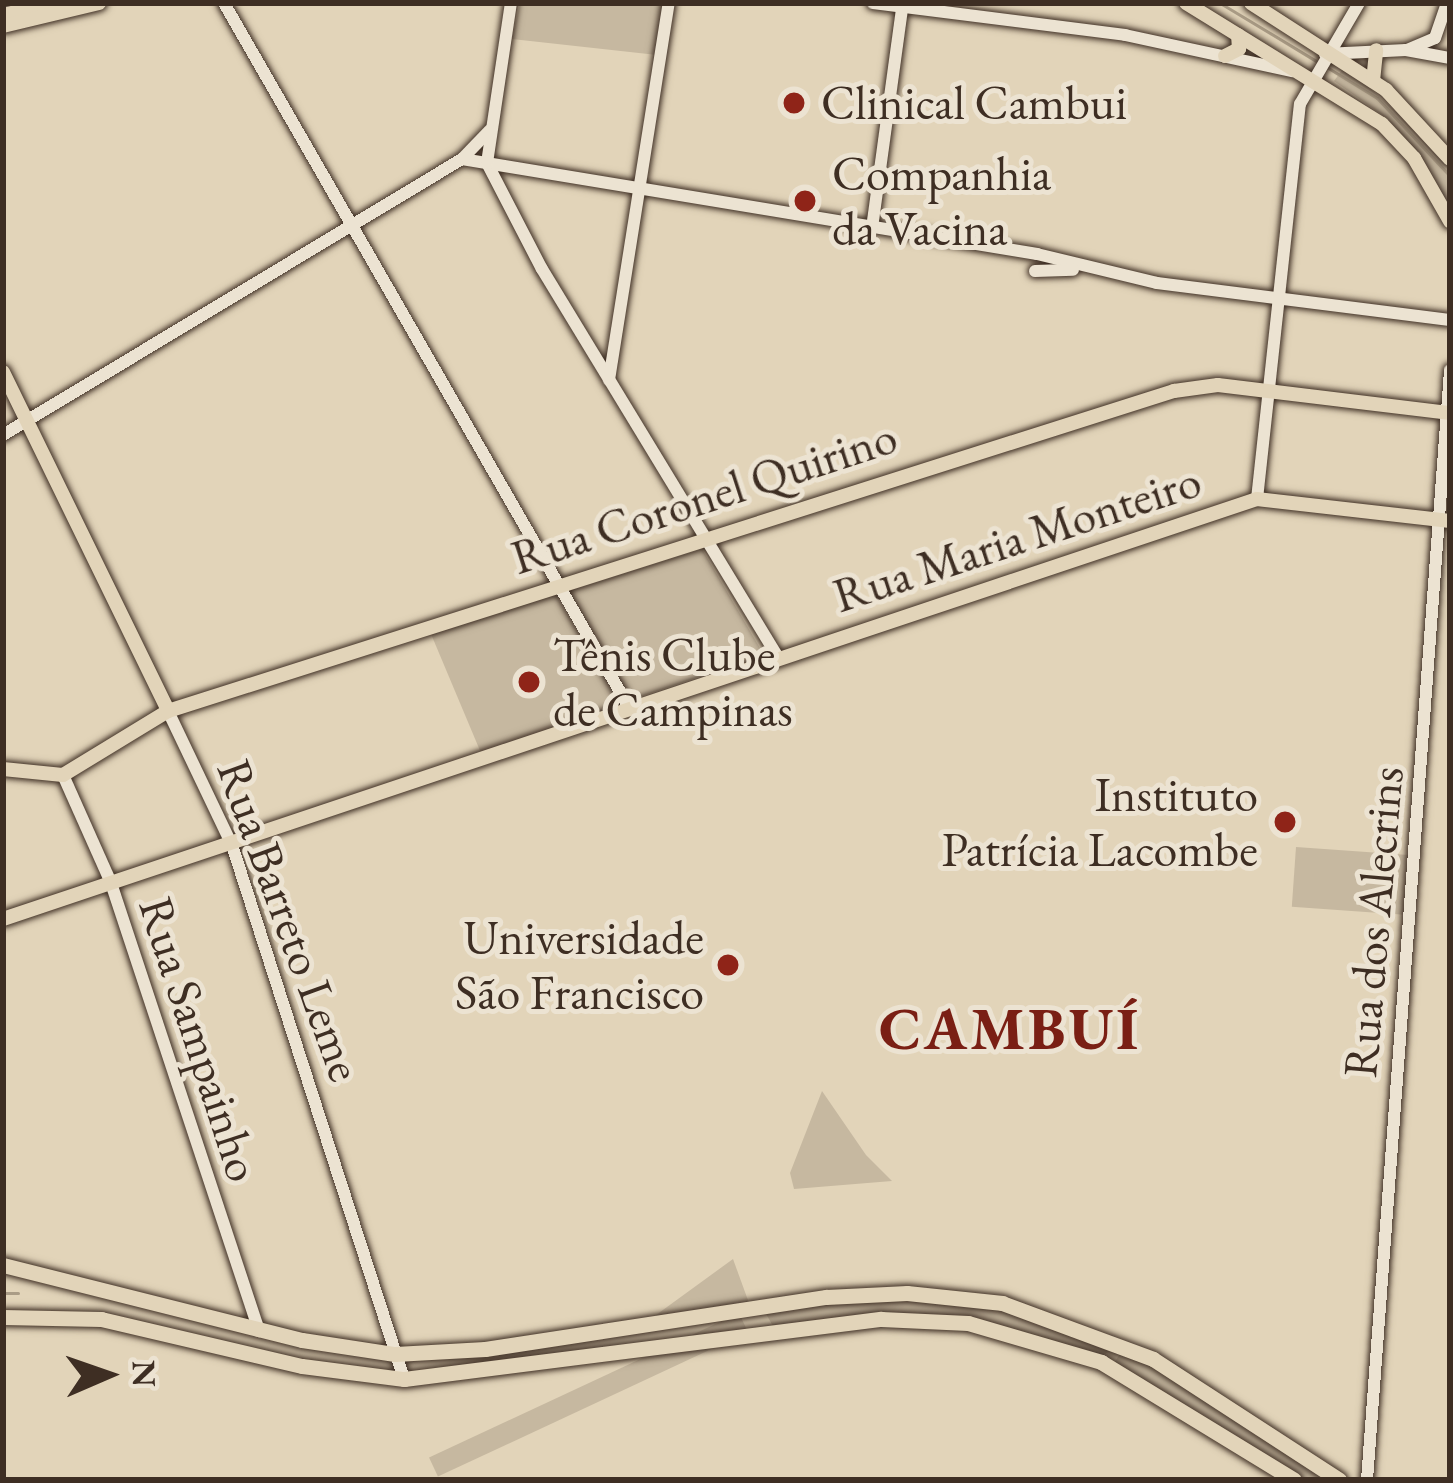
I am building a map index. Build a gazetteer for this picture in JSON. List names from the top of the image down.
{
  "streets": {
    "main road": [
      "Rua Coronel Quirino",
      "Rua Maria Monteiro",
      "Rua Barreto Leme",
      "Rua dos Alecrins",
      "Rua Sampainho"
    ]
  },
  "crossings": [
    ["Rua Coronel Quirino", "Rua Barreto Leme"],
    ["Rua Coronel Quirino", "Rua dos Alecrins"],
    ["Rua Coronel Quirino", "Rua Sampainho"],
    ["Rua Maria Monteiro", "Rua Barreto Leme"],
    ["Rua Maria Monteiro", "Rua dos Alecrins"],
    ["Rua Maria Monteiro", "Rua Sampainho"]
  ],
  "districts": ["CAMBUÍ"],
  "places": [
    "Clinical Cambui",
    "Companhia da Vacina",
    "Tênis Clube de Campinas",
    "Instituto Patrícia Lacombe",
    "Universidade São Francisco"
  ],
  "north": "right"
}
